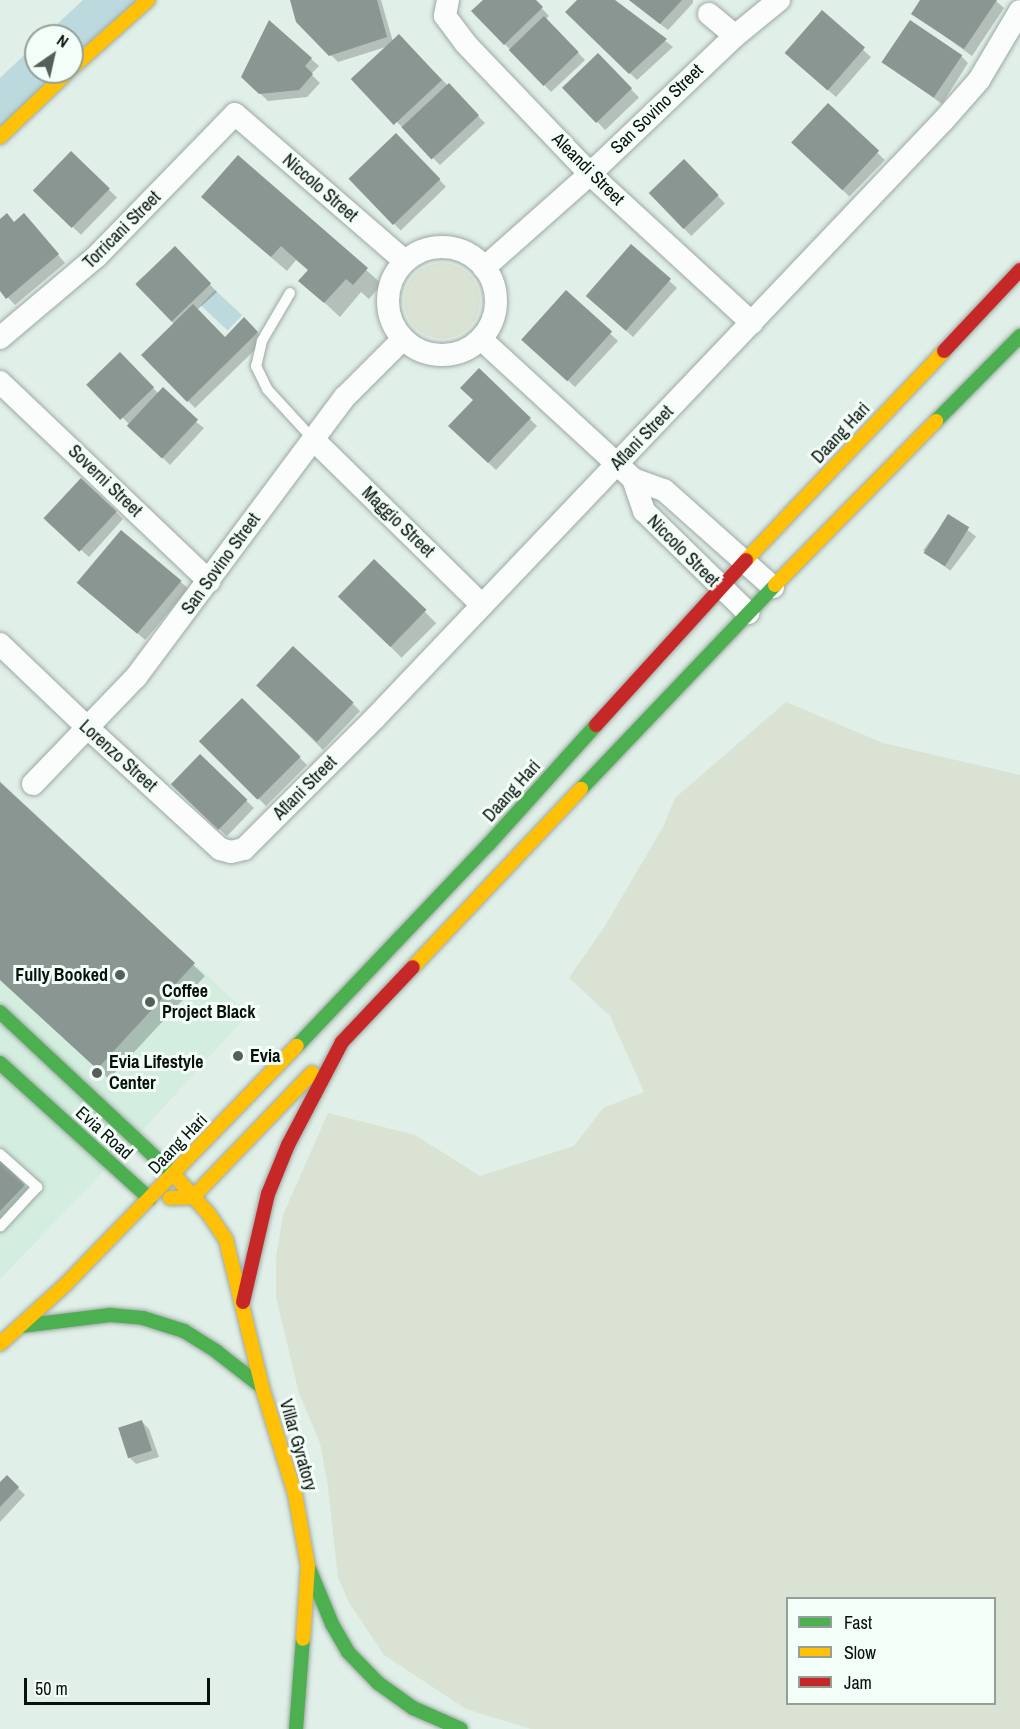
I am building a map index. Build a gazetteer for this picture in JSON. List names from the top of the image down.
{
  "streets": {
    "main road": ["Daang Hari", "Evia Road", "Villar Gyratory"],
    "street": [
      "San Sovino Street",
      "Aleandi Street",
      "Niccolo Street",
      "Torricani Street",
      "Aflani Street",
      "Soverni Street",
      "Maggio Street",
      "Lorenzo Street"
    ]
  },
  "crossings": [
    ["San Sovino Street", "Aleandi Street"],
    ["San Sovino Street", "Niccolo Street"],
    ["San Sovino Street", "Soverni Street"],
    ["San Sovino Street", "Maggio Street"],
    ["San Sovino Street", "Lorenzo Street"],
    ["Aleandi Street", "Aflani Street"],
    ["Niccolo Street", "Torricani Street"],
    ["Niccolo Street", "Daang Hari"],
    ["Niccolo Street", "Aflani Street"],
    ["Daang Hari", "Evia Road"],
    ["Daang Hari", "Villar Gyratory"],
    ["Aflani Street", "Maggio Street"],
    ["Aflani Street", "Lorenzo Street"]
  ],
  "places": [
    "Fully Booked",
    "Coffee Project Black",
    "Evia",
    "Evia Lifestyle Center"
  ],
  "legend": ["Fast", "Slow", "Jam"],
  "scale_bar": "50 m",
  "north": "top right"
}
